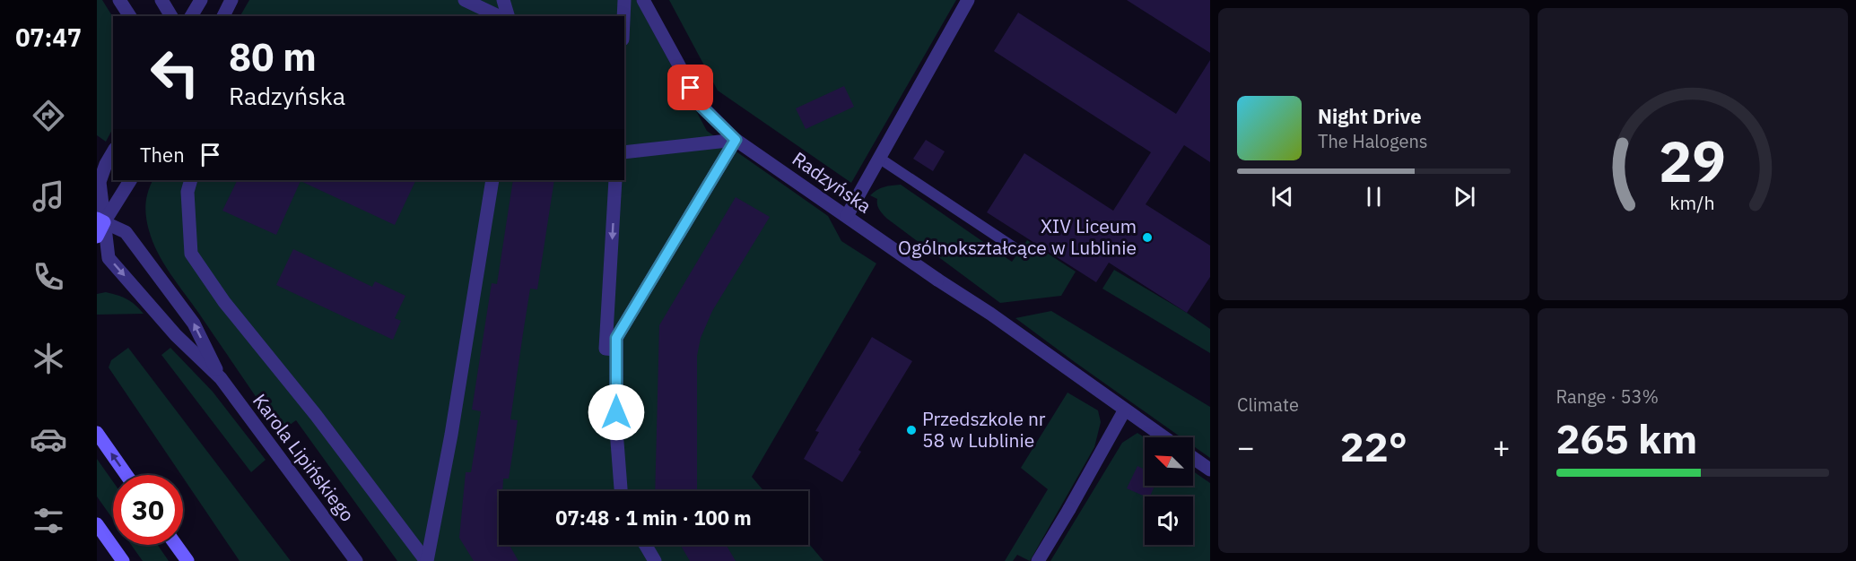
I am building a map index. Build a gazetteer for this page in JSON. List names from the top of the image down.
{
  "streets": {
    "street": ["Radzyńska", "Karola Lipińskiego"]
  },
  "places": ["XIV Liceum Ogólnokształcące w Lublinie", "Przedszkole nr 58 w Lublinie"],
  "north": "top left",
  "page": {
    "tabs": "07:47",
    "turn": ["80 m", "Radzyńska"],
    "song": ["Night Drive", "The Halogens"],
    "then": "Then",
    "tile": [
      "Climate",
      ["Range · 53%", "265 km"]
    ],
    "heat": ["−", "22°", "+"],
    "limit": "30",
    "trip": "07:48 · 1 min · 100 m",
    "gauge": ["29", "km/h"]
  }
}
